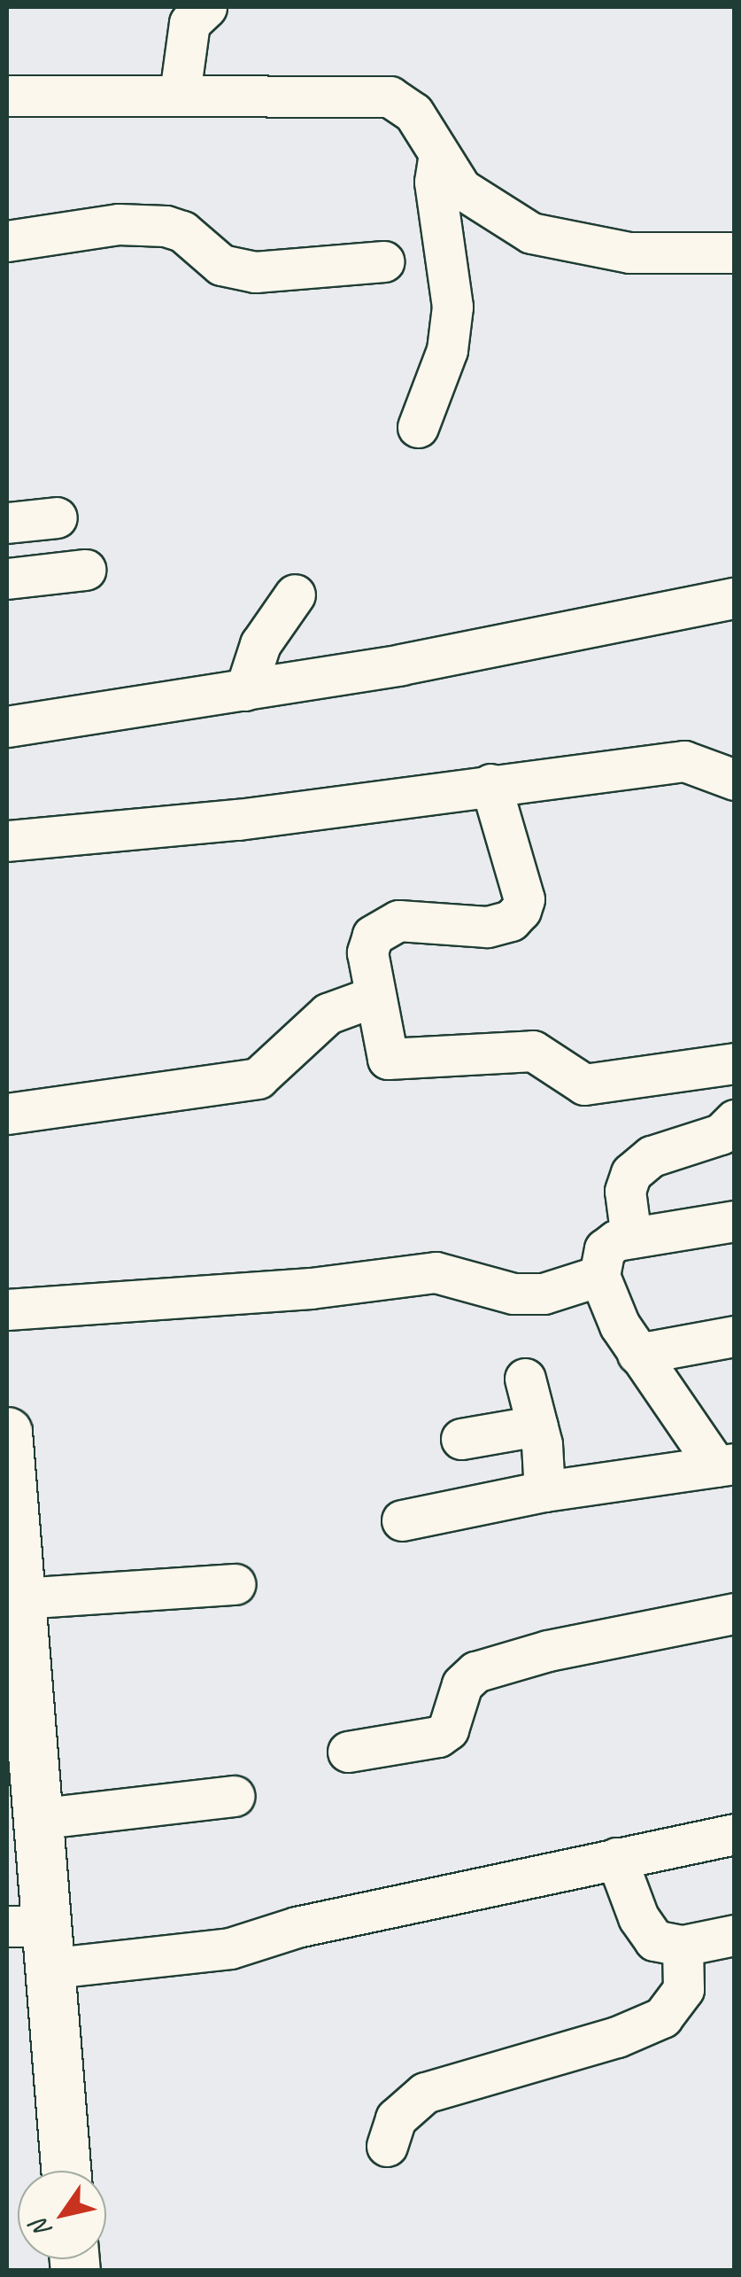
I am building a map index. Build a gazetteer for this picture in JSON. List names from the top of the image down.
{
  "north": "bottom left"
}
